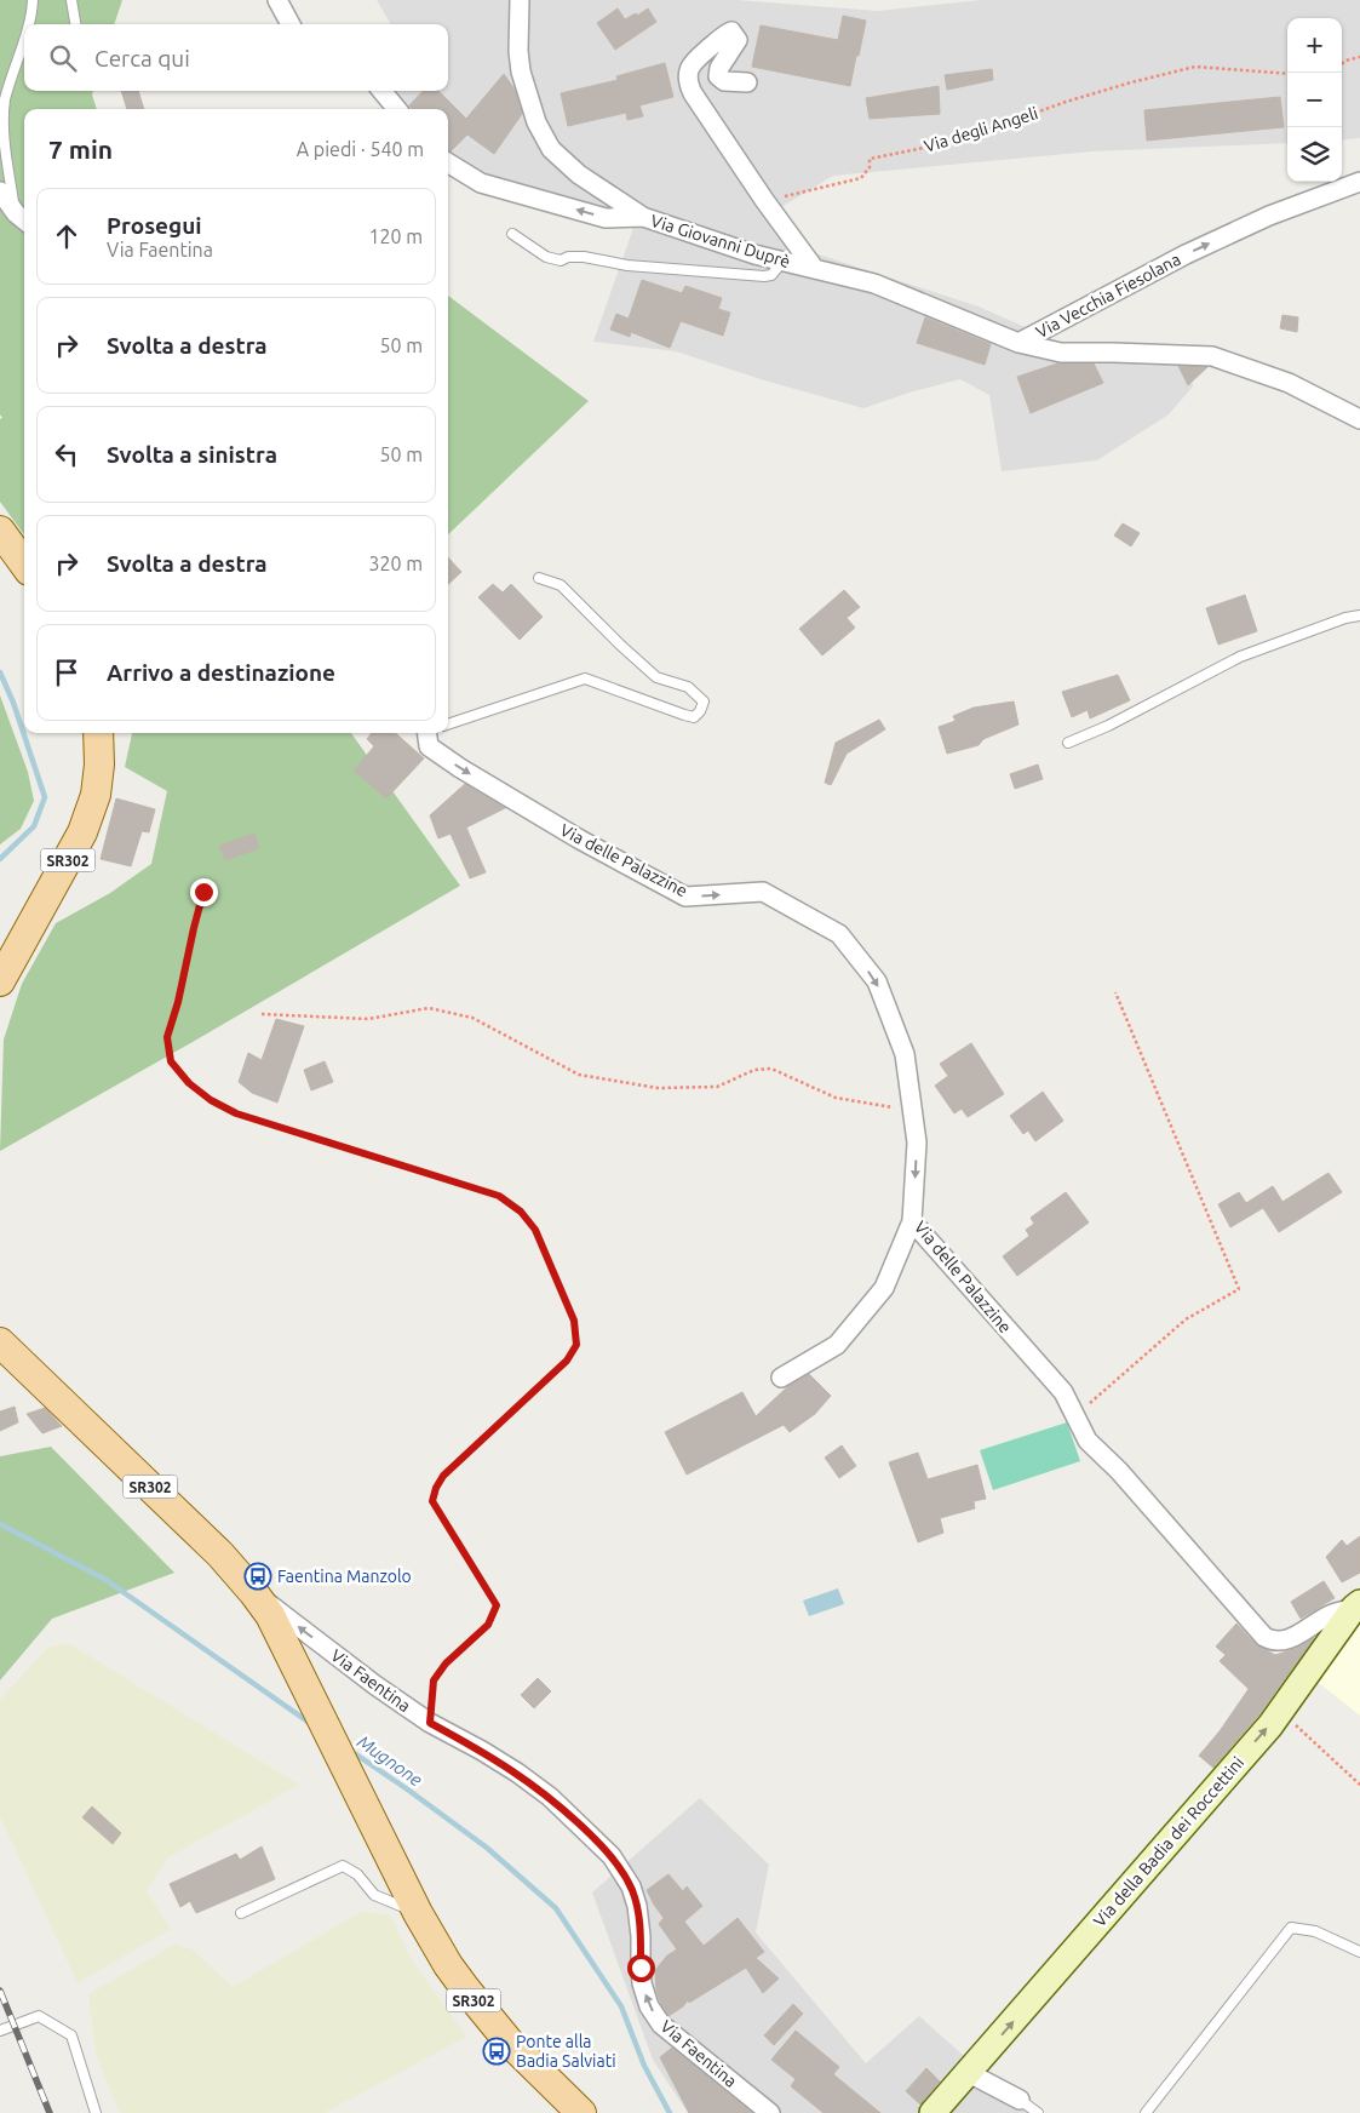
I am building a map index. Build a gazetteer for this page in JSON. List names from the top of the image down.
{
  "streets": {
    "main road": ["SR302", "Via Faentina"],
    "street": [
      "Via Giovanni Duprè",
      "Via Vecchia Fiesolana",
      "Via delle Palazzine",
      "Via della Badia dei Roccettini"
    ],
    "path": ["Via degli Angeli"]
  },
  "crossings": [
    ["Via Giovanni Duprè", "Via Vecchia Fiesolana"],
    ["SR302", "Via Faentina"],
    ["Via delle Palazzine", "Via della Badia dei Roccettini"]
  ],
  "one_way": [
    "Via Vecchia Fiesolana",
    "Via delle Palazzine",
    "Via Faentina",
    "Via della Badia dei Roccettini"
  ],
  "water": ["Mugnone"],
  "places": {
    "bus stop": ["Faentina Manzolo", "Ponte alla Badia Salviati"]
  },
  "page": {
    "map_buttons": ["+", "−"],
    "search": "Cerca qui",
    "heading": ["7 min", "A piedi · 540 m"],
    "list": [
      ["Prosegui", "Via Faentina", "120 m"],
      ["Svolta a destra", "50 m"],
      ["Svolta a sinistra", "50 m"],
      ["Svolta a destra", "320 m"],
      "Arrivo a destinazione"
    ]
  }
}
